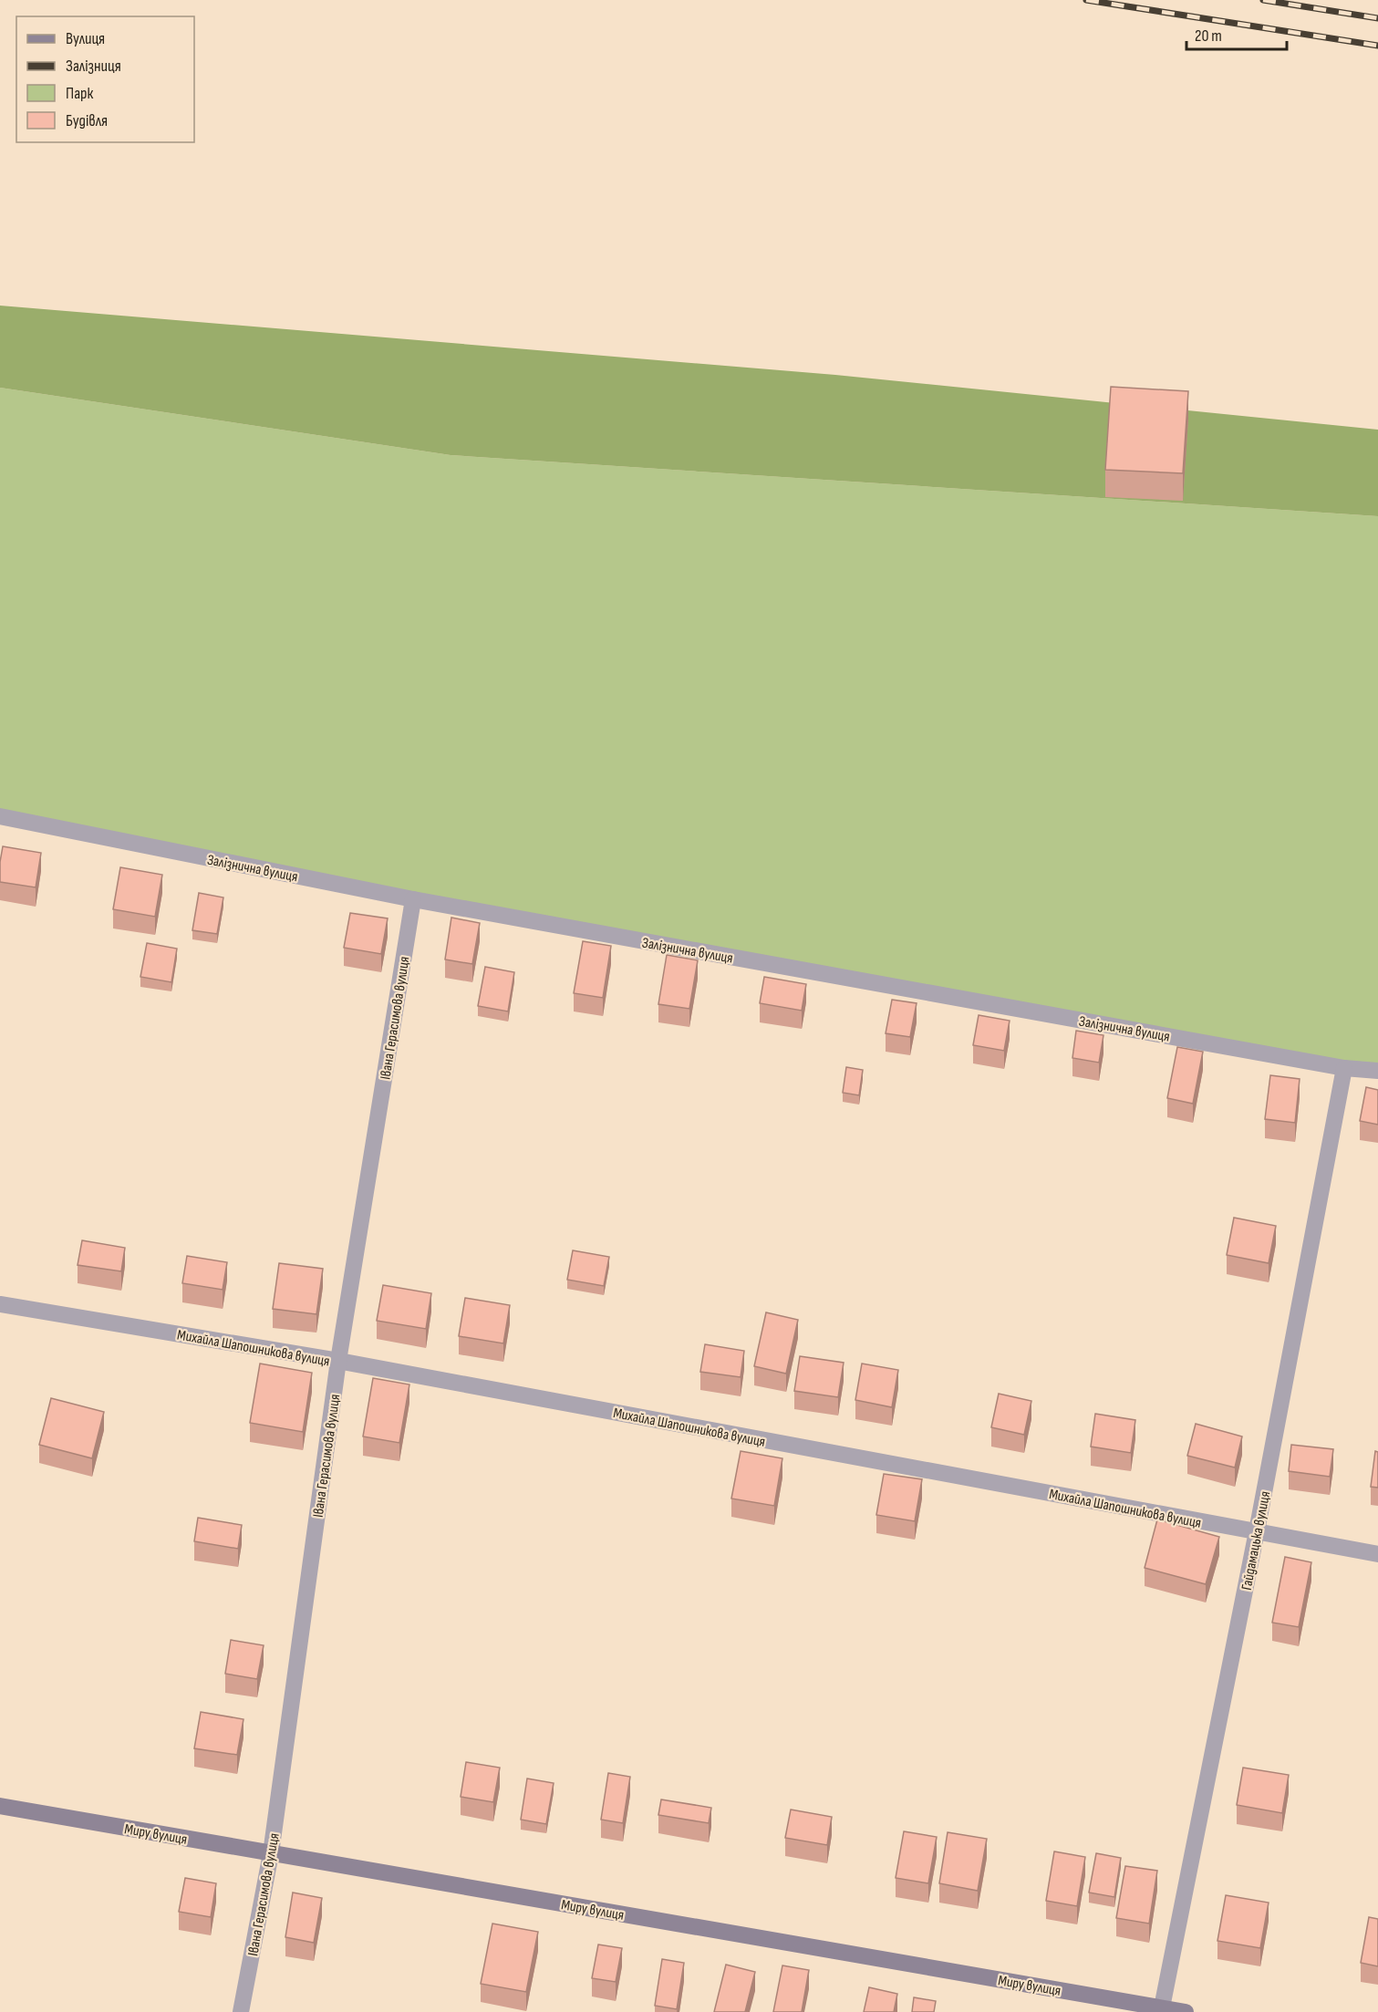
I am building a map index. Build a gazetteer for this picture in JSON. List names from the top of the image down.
{
  "streets": {
    "main road": ["Миру вулиця"],
    "street": [
      "Залізнична вулиця",
      "Івана Герасимова вулиця",
      "Михайла Шапошникова вулиця",
      "Гайдамацька вулиця"
    ]
  },
  "crossings": [
    ["Залізнична вулиця", "Івана Герасимова вулиця"],
    ["Залізнична вулиця", "Гайдамацька вулиця"],
    ["Івана Герасимова вулиця", "Михайла Шапошникова вулиця"],
    ["Івана Герасимова вулиця", "Миру вулиця"],
    ["Михайла Шапошникова вулиця", "Гайдамацька вулиця"],
    ["Гайдамацька вулиця", "Миру вулиця"]
  ],
  "legend": [
    "Вулиця",
    "Залізниця",
    "Парк",
    "Будівля"
  ],
  "scale_bar": "20 m"
}
